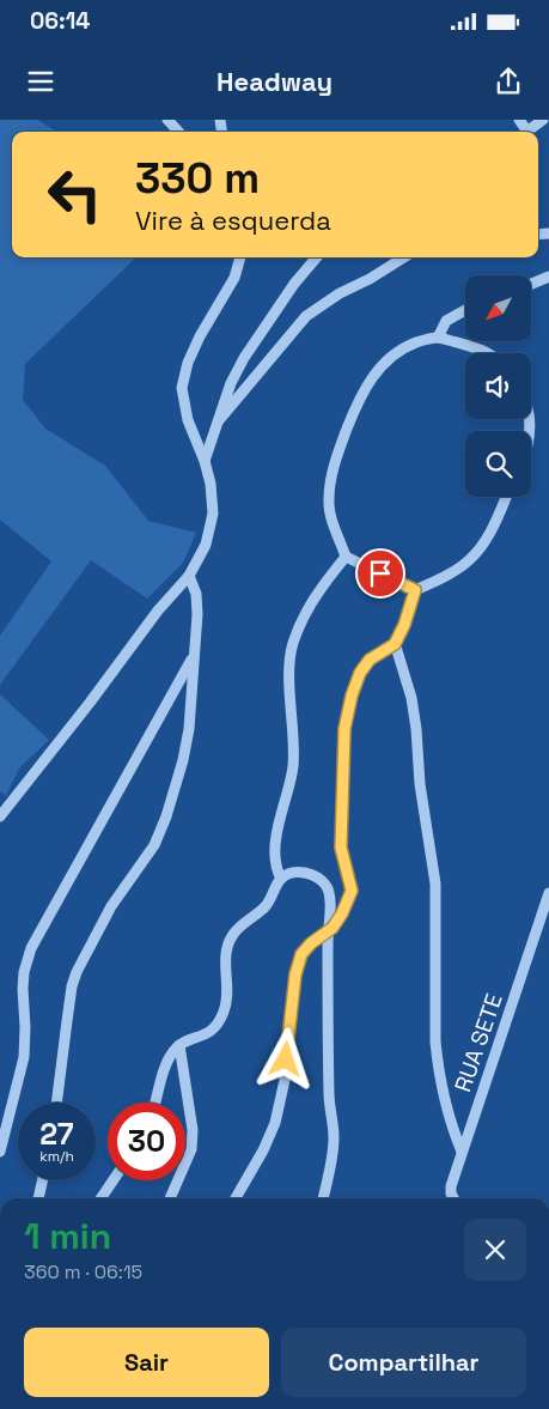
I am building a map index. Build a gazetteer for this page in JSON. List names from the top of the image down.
{
  "streets": {
    "street": ["RUA SETE"]
  },
  "north": "bottom left",
  "page": {
    "status": "06:14",
    "header": "Headway",
    "turn": ["330 m", "Vire à esquerda"],
    "speed": "27 km/h",
    "limit": "30",
    "heading": ["1 min", "360 m · 06:15"],
    "buttons": ["Sair", "Compartilhar"]
  }
}
